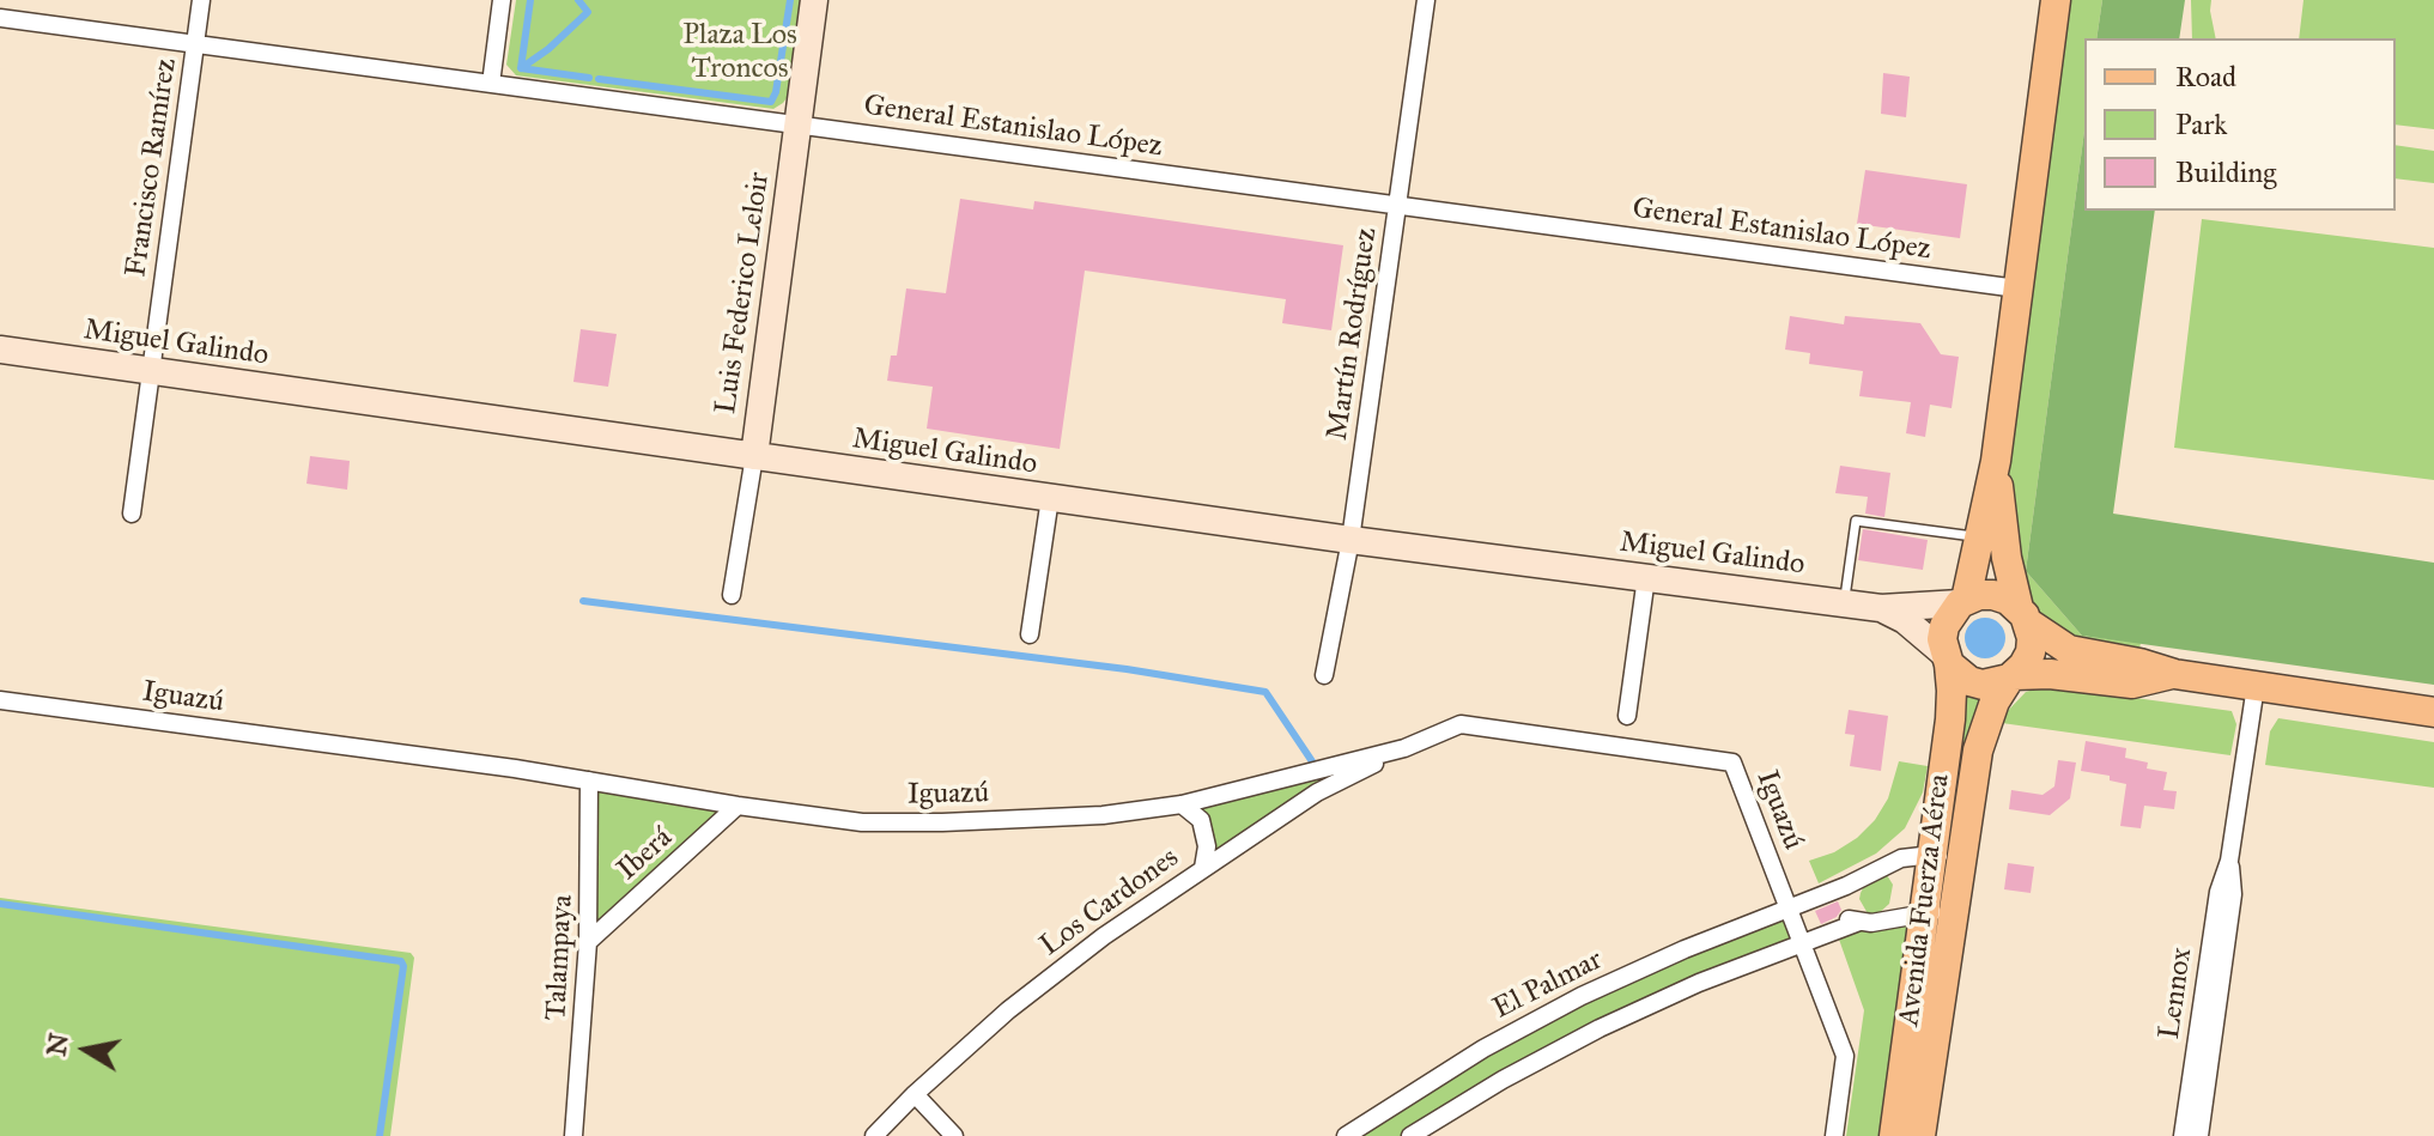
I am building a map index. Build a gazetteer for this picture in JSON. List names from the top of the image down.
{
  "streets": {
    "main road": ["Luis Federico Leloir", "Miguel Galindo", "Avenida Fuerza Aérea"],
    "street": [
      "General Estanislao López",
      "Francisco Ramírez",
      "Martín Rodríguez",
      "Iguazú",
      "Iberá",
      "Los Cardones",
      "Talampaya",
      "El Palmar",
      "Lennox"
    ]
  },
  "crossings": [
    ["General Estanislao López", "Francisco Ramírez"],
    ["General Estanislao López", "Luis Federico Leloir"],
    ["General Estanislao López", "Martín Rodríguez"],
    ["General Estanislao López", "Avenida Fuerza Aérea"],
    ["Francisco Ramírez", "Miguel Galindo"],
    ["Luis Federico Leloir", "Miguel Galindo"],
    ["Martín Rodríguez", "Miguel Galindo"],
    ["Miguel Galindo", "Avenida Fuerza Aérea"],
    ["Iguazú", "Iberá"],
    ["Iguazú", "Los Cardones"],
    ["Iguazú", "Talampaya"],
    ["Iguazú", "El Palmar"],
    ["Iberá", "Talampaya"],
    ["Avenida Fuerza Aérea", "El Palmar"]
  ],
  "parks": ["Plaza Los Troncos"],
  "legend": ["Road", "Park", "Building"],
  "north": "left"
}
